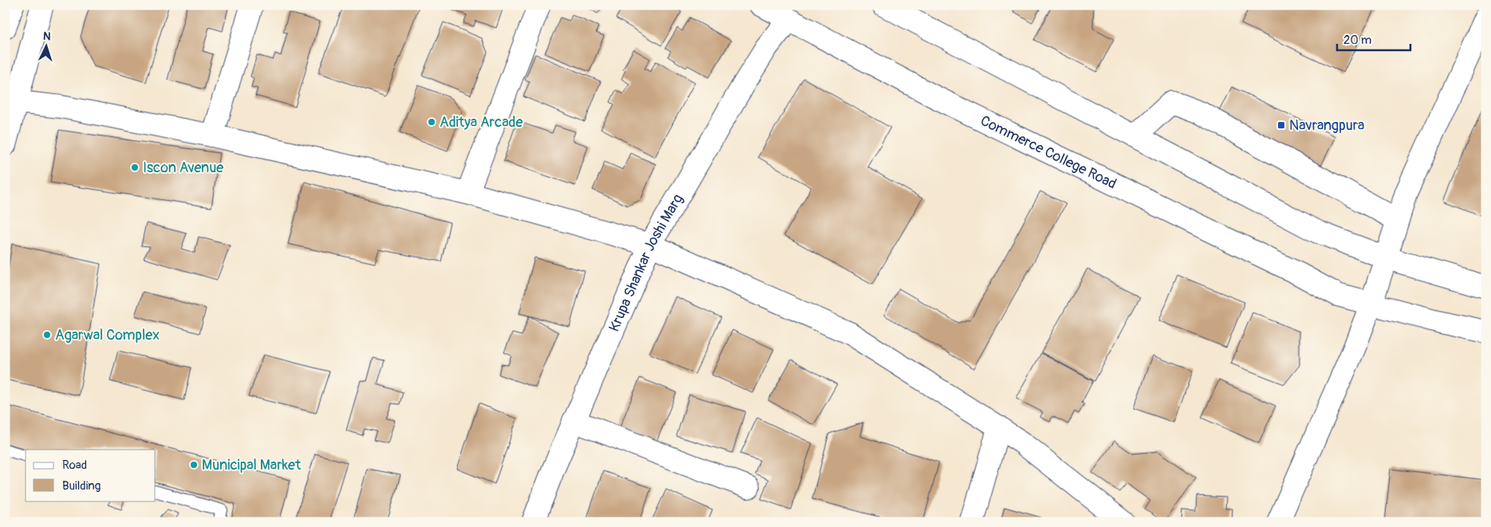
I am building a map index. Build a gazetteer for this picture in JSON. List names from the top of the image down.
{
  "streets": {
    "street": ["Commerce College Road", "Krupa Shankar Joshi Marg"]
  },
  "crossings": [
    ["Commerce College Road", "Krupa Shankar Joshi Marg"]
  ],
  "places": {
    "other": [
      "Aditya Arcade",
      "Iscon Avenue",
      "Agarwal Complex",
      "Municipal Market"
    ],
    "transit": ["Navrangpura"]
  },
  "legend": ["Road", "Building"],
  "scale_bar": "20 m",
  "north": "top"
}
